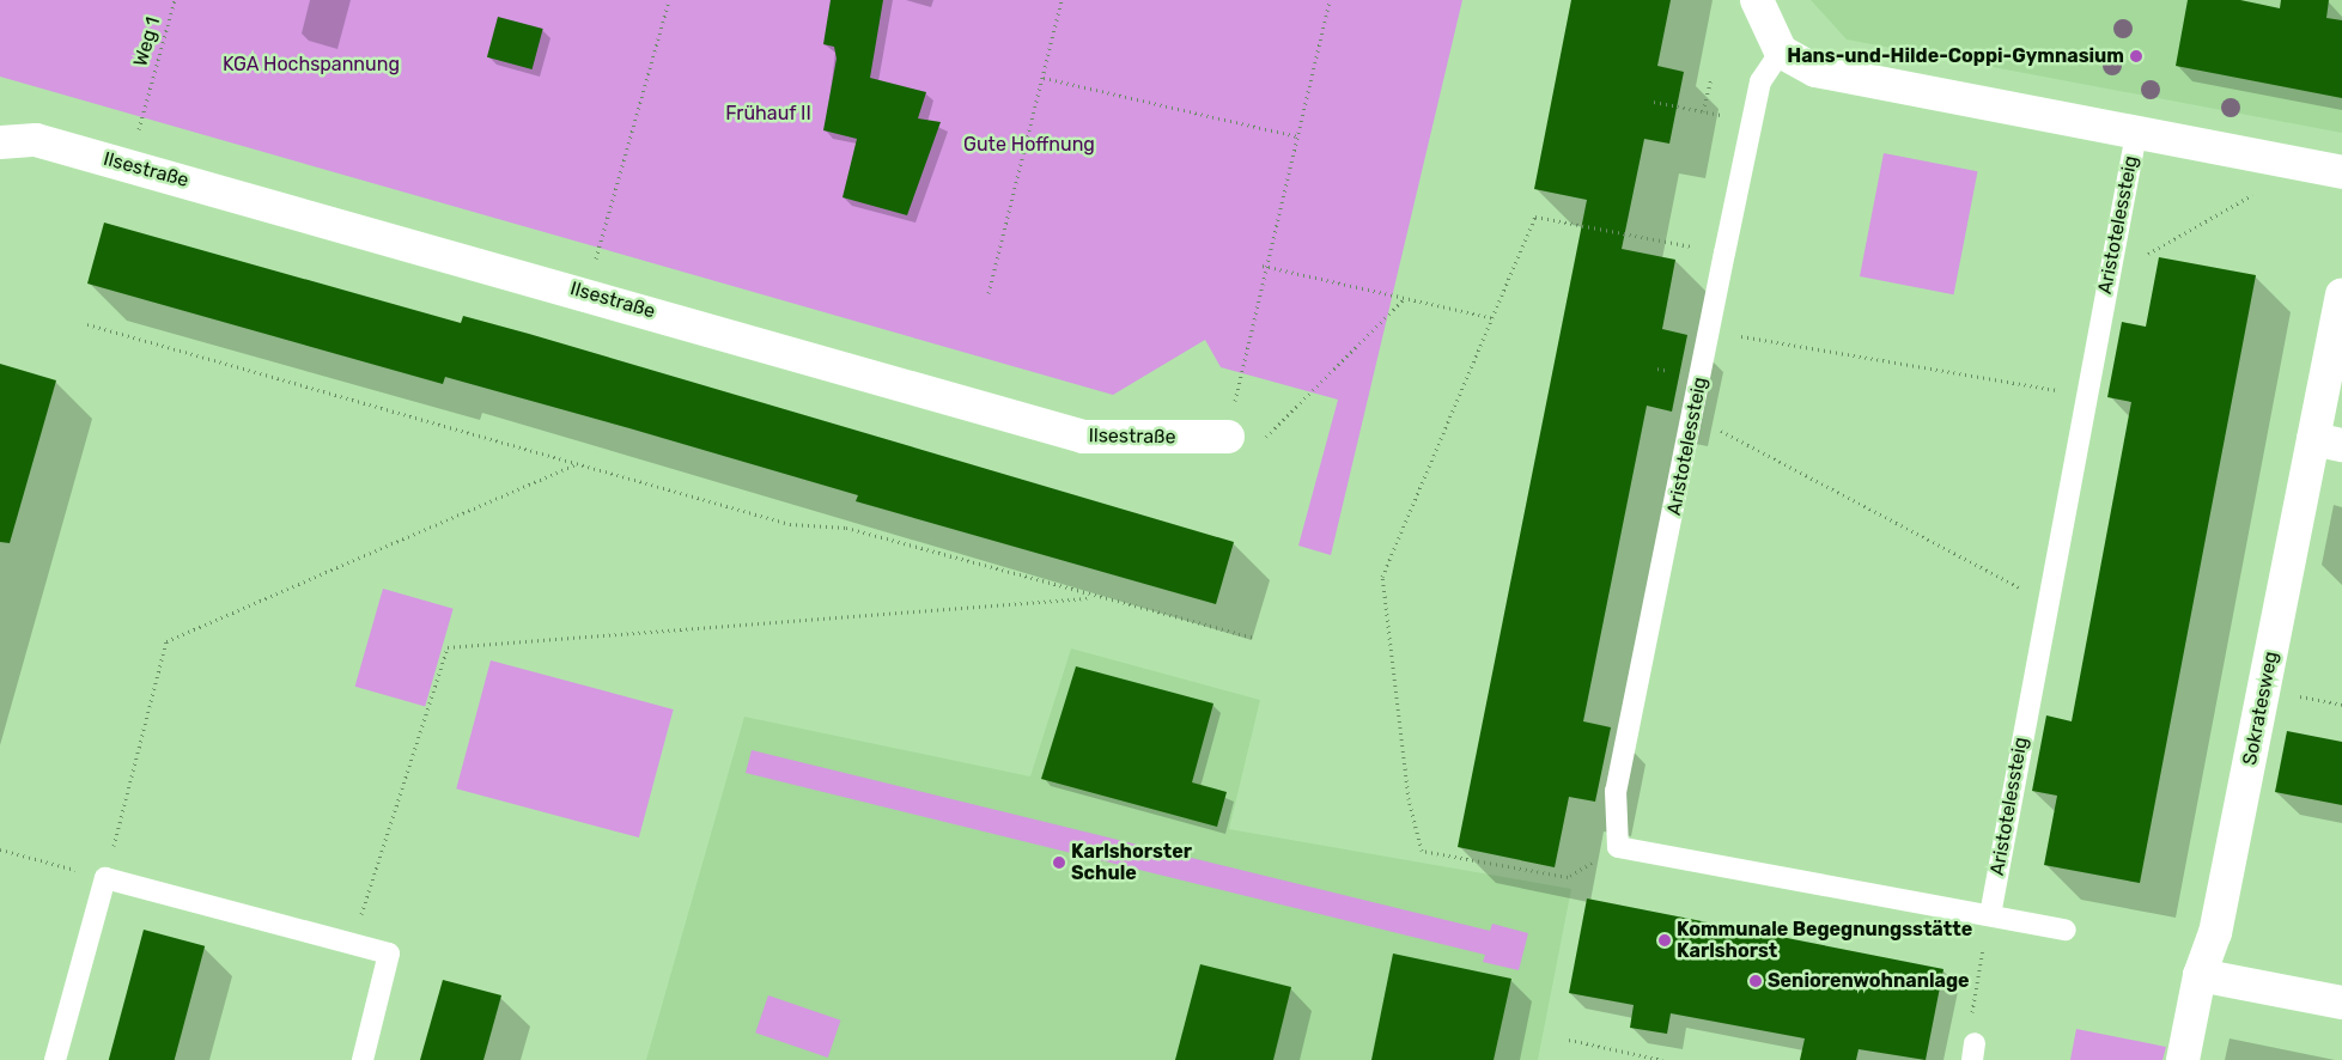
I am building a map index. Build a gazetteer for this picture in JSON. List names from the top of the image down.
{
  "streets": {
    "street": ["Ilsestraße", "Aristotelessteig", "Sokratesweg"],
    "path": ["Weg 1"]
  },
  "parks": ["KGA Hochspannung", "Frühauf II", "Gute Hoffnung"],
  "places": [
    "Hans-und-Hilde-Coppi-Gymnasium",
    "Karlshorster Schule",
    "Kommunale Begegnungsstätte Karlshorst",
    "Seniorenwohnanlage"
  ]
}
